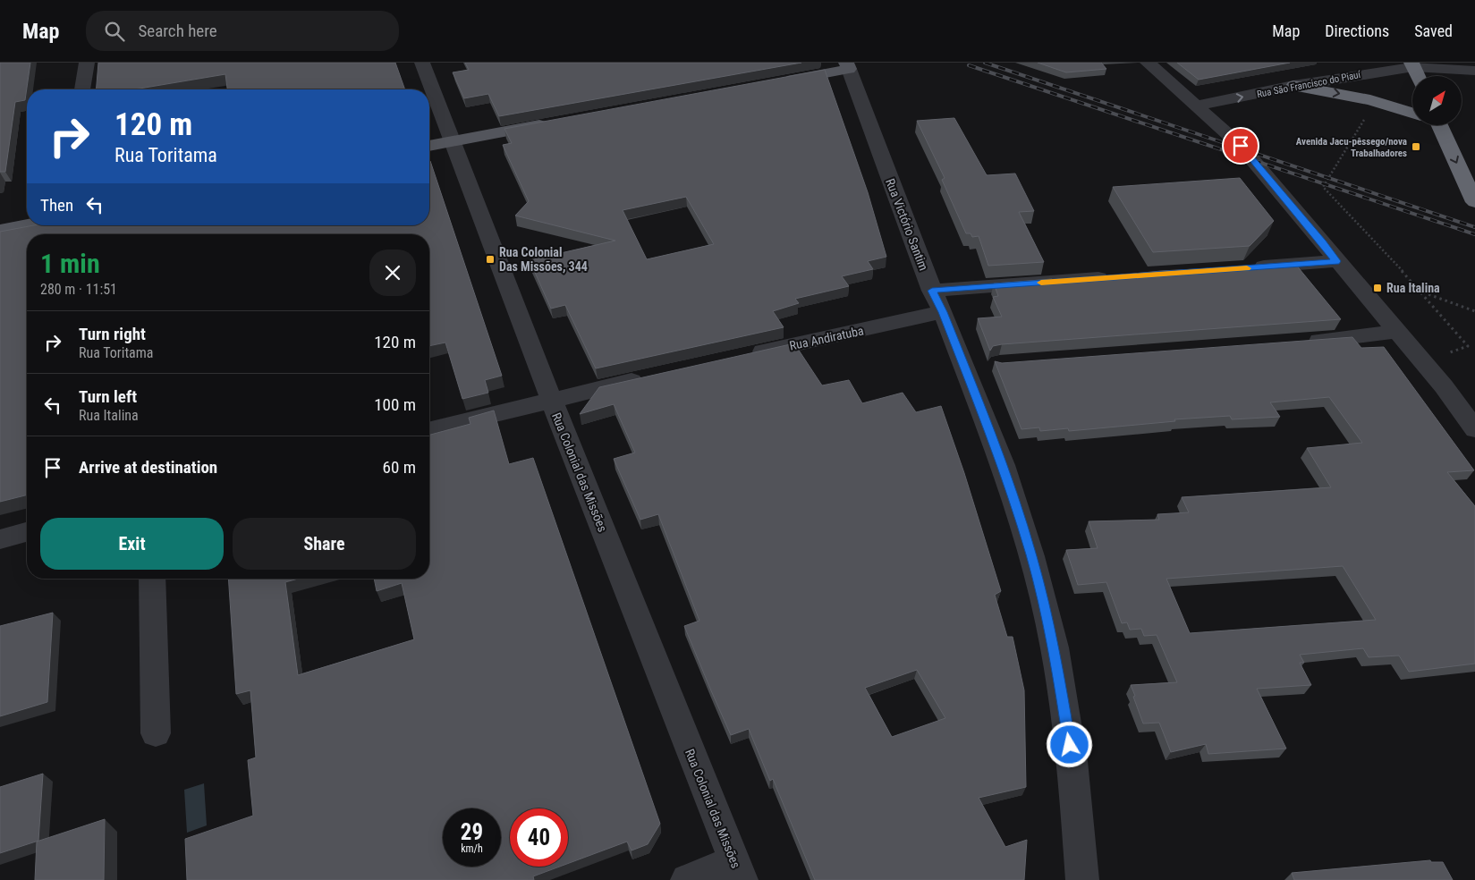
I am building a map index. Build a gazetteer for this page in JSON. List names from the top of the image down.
{
  "streets": {
    "street": [
      "Rua São Francisco do Piauí",
      "Rua Victório Santim",
      "Rua Andiratuba",
      "Rua Colonial das Missões"
    ]
  },
  "crossings": [
    ["Rua Victório Santim", "Rua Andiratuba"]
  ],
  "places": {
    "transit": ["Avenida Jacu-pêssego/nova Trabalhadores", "Rua Colonial Das Missões, 344", "Rua Italina"]
  },
  "north": "top right",
  "page": {
    "header": "Map",
    "search": "Search here",
    "nav": ["Map", "Directions", "Saved"],
    "turn": ["120 m", "Rua Toritama"],
    "then": "Then",
    "heading": ["1 min", "280 m · 11:51"],
    "list": [
      {
        "name": "Turn right",
        "note": "Rua Toritama",
        "value": "120 m"
      },
      {
        "name": "Turn left",
        "note": "Rua Italina",
        "value": "100 m"
      },
      {
        "name": "Arrive at destination",
        "value": "60 m"
      }
    ],
    "buttons": ["Exit", "Share"],
    "speed": "29 km/h",
    "limit": "40"
  }
}
